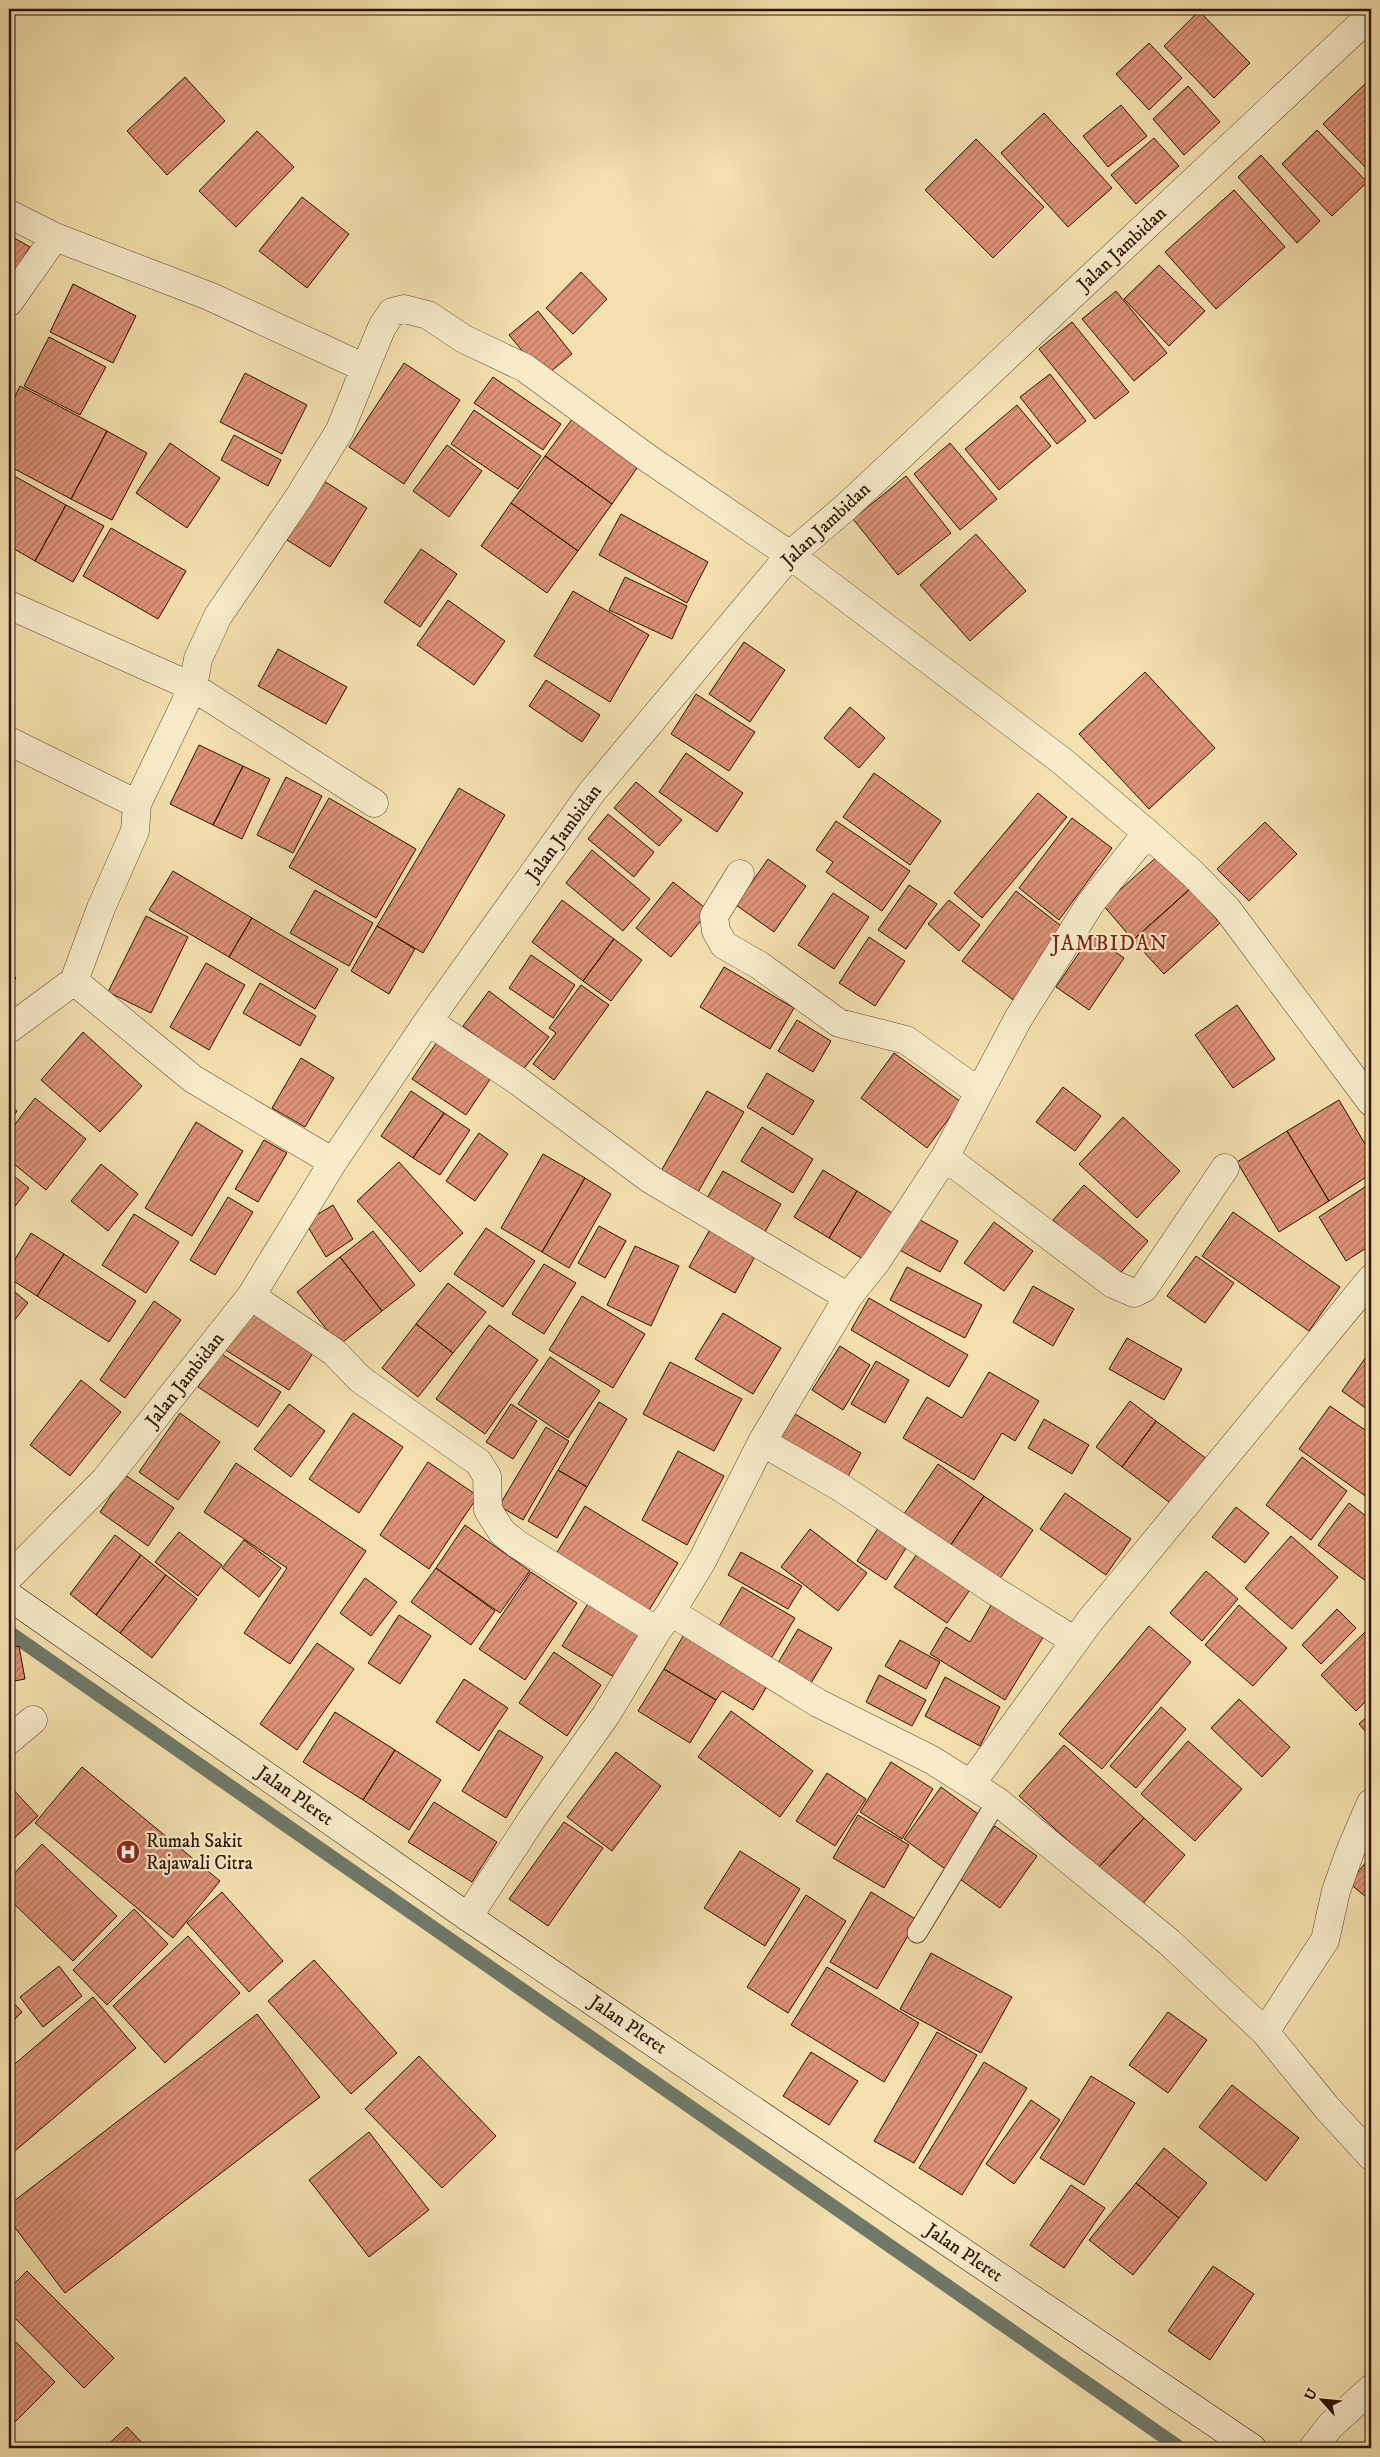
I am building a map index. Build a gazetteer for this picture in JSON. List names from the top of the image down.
{
  "streets": {
    "street": ["Jalan Jambidan", "Jalan Pleret"]
  },
  "districts": ["JAMBIDAN"],
  "places": {
    "hospital": ["Rumah Sakit Rajawali Citra"]
  },
  "north": "top left"
}
